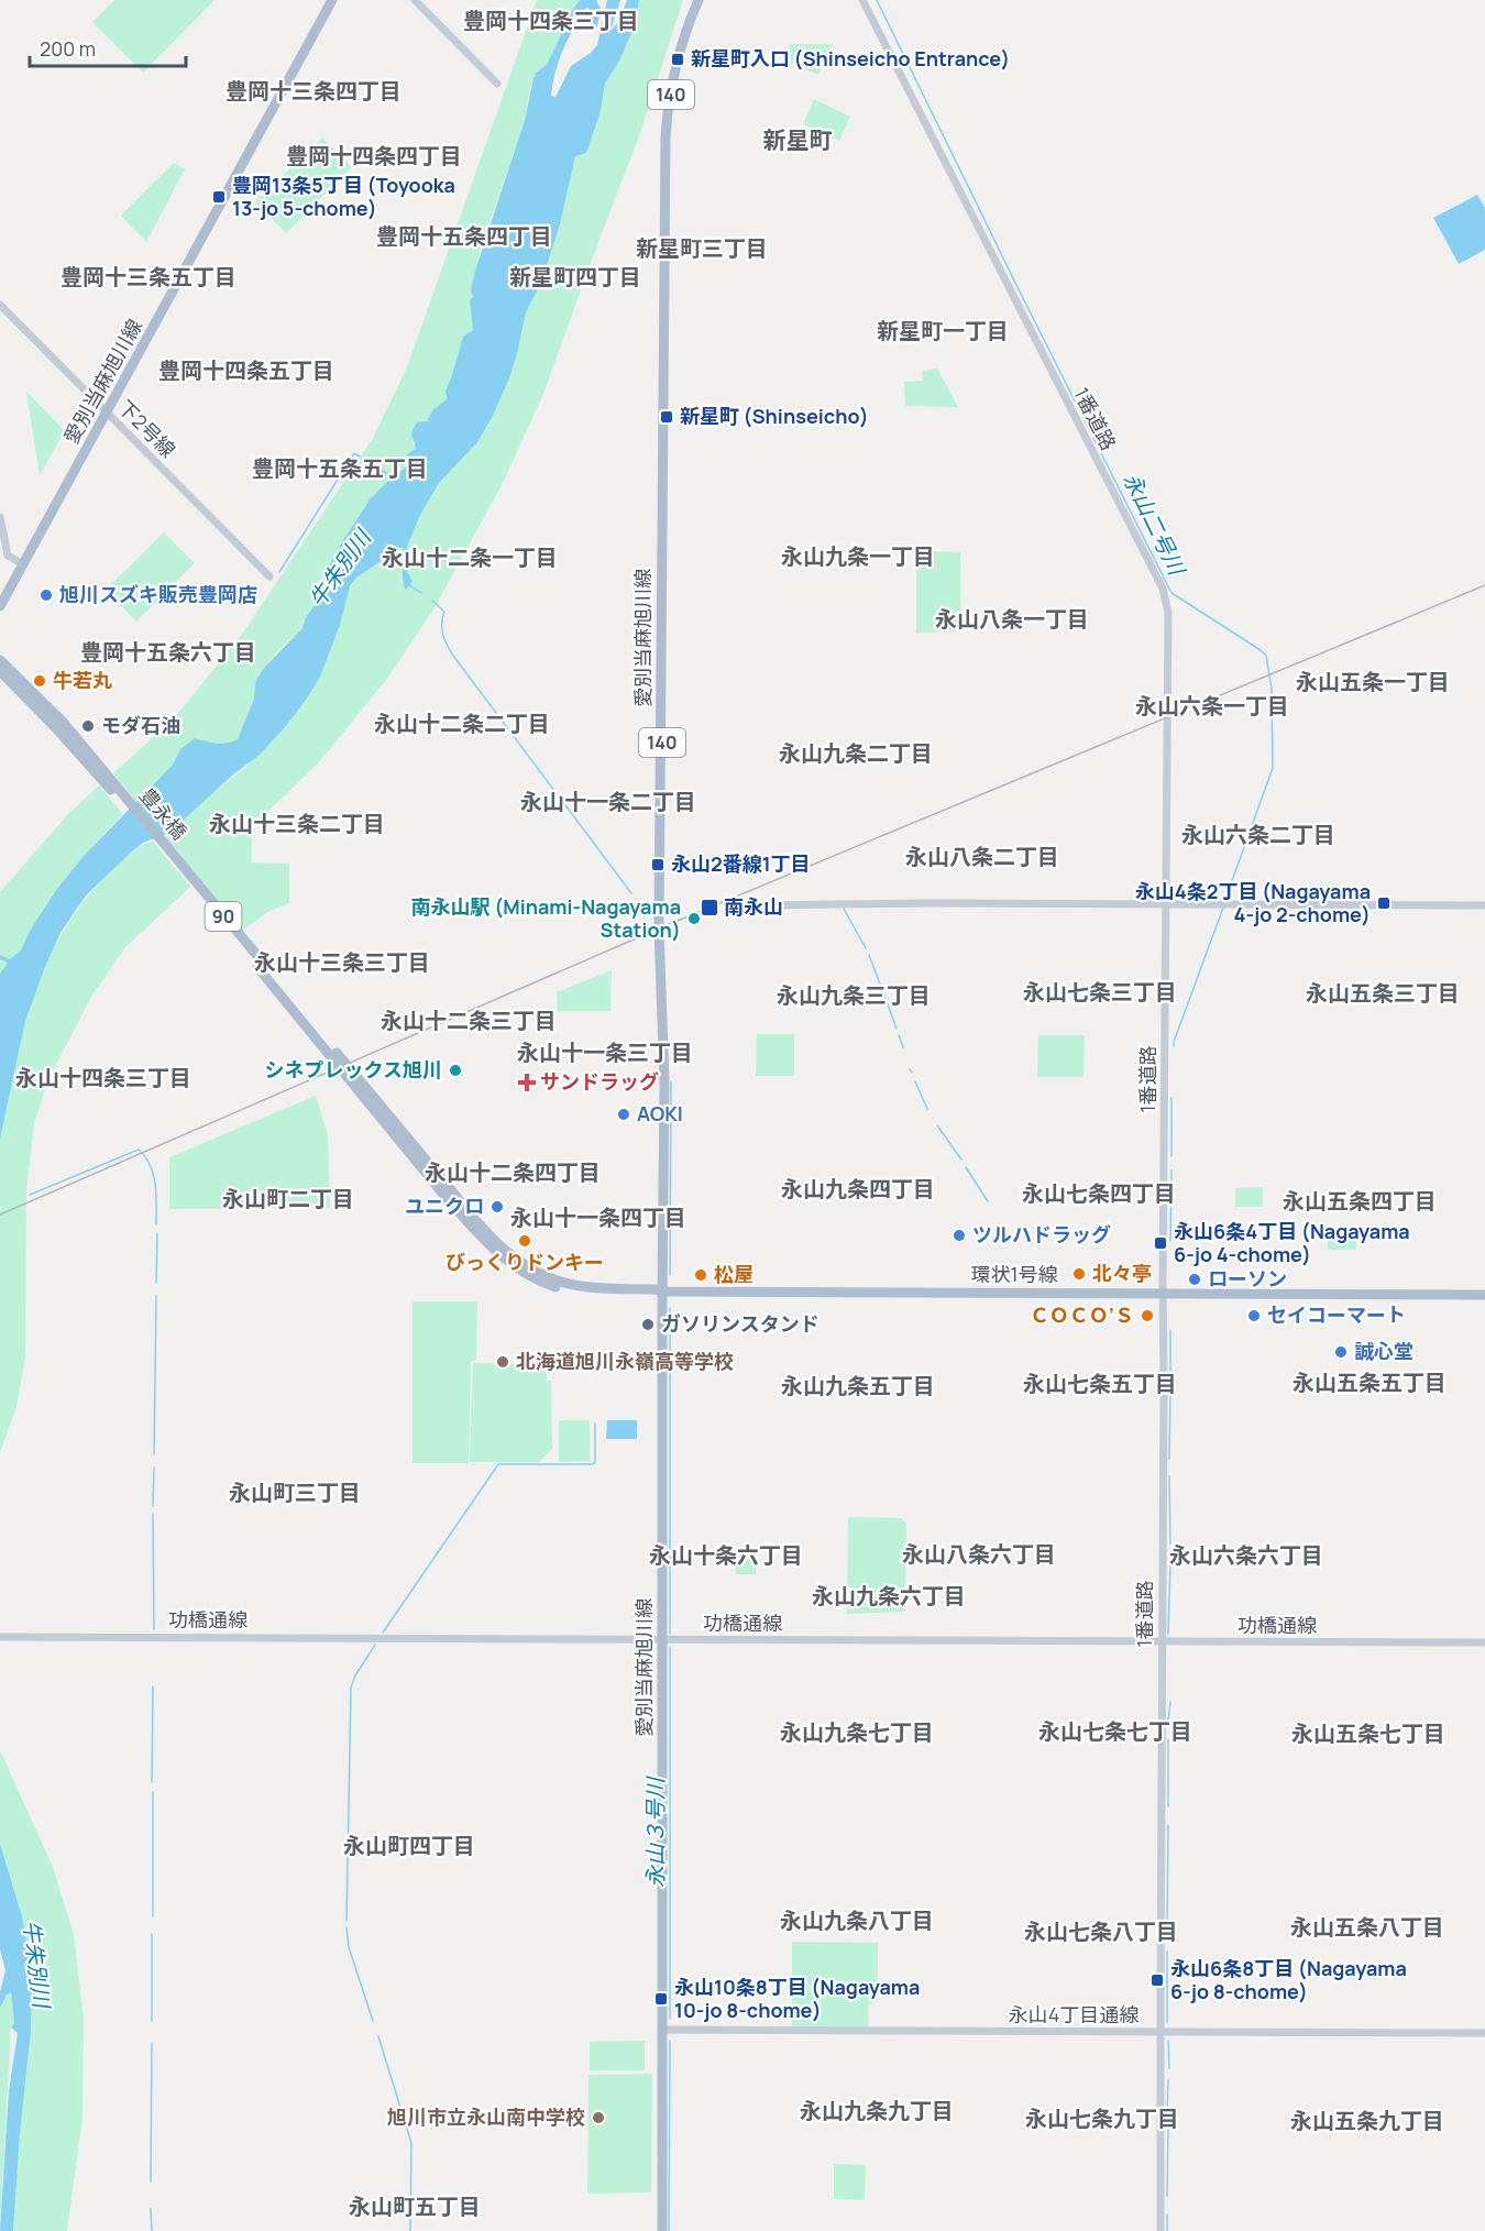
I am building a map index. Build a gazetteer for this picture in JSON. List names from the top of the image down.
{
  "streets": {
    "main road": [
      "140",
      "愛別当麻旭川線",
      "豊永橋",
      "90",
      "環状1号線"
    ],
    "street": [
      "1番道路",
      "下2号線",
      "功橋通線",
      "永山4丁目通線"
    ]
  },
  "crossings": [
    ["愛別当麻旭川線", "下2号線"],
    ["愛別当麻旭川線", "環状1号線"],
    ["愛別当麻旭川線", "功橋通線"],
    ["愛別当麻旭川線", "永山4丁目通線"],
    ["1番道路", "環状1号線"],
    ["1番道路", "功橋通線"],
    ["1番道路", "永山4丁目通線"],
    ["豊永橋", "90"],
    ["豊永橋", "環状1号線"]
  ],
  "districts": [
    "豊岡十四条三丁目",
    "豊岡十三条四丁目",
    "新星町",
    "豊岡十四条四丁目",
    "豊岡十五条四丁目",
    "新星町三丁目",
    "豊岡十三条五丁目",
    "新星町四丁目",
    "新星町一丁目",
    "豊岡十四条五丁目",
    "豊岡十五条五丁目",
    "永山九条一丁目",
    "永山十二条一丁目",
    "永山八条一丁目",
    "豊岡十五条六丁目",
    "永山五条一丁目",
    "永山六条一丁目",
    "永山十二条二丁目",
    "永山九条二丁目",
    "永山十一条二丁目",
    "永山十三条二丁目",
    "永山六条二丁目",
    "永山八条二丁目",
    "永山十三条三丁目",
    "永山七条三丁目",
    "永山五条三丁目",
    "永山九条三丁目",
    "永山十二条三丁目",
    "永山十一条三丁目",
    "永山十四条三丁目",
    "永山十二条四丁目",
    "永山九条四丁目",
    "永山七条四丁目",
    "永山町二丁目",
    "永山五条四丁目",
    "永山十一条四丁目",
    "永山五条五丁目",
    "永山七条五丁目",
    "永山九条五丁目",
    "永山町三丁目",
    "永山八条六丁目",
    "永山十条六丁目",
    "永山六条六丁目",
    "永山九条六丁目",
    "永山七条七丁目",
    "永山九条七丁目",
    "永山五条七丁目",
    "永山町四丁目",
    "永山九条八丁目",
    "永山五条八丁目",
    "永山七条八丁目",
    "永山九条九丁目",
    "永山七条九丁目",
    "永山五条九丁目",
    "永山町五丁目"
  ],
  "water": ["永山二号川", "牛朱別川", "永山３号川"],
  "places": {
    "transit": [
      "新星町入口 (Shinseicho Entrance)",
      "豊岡13条5丁目 (Toyooka 13-jo 5-chome)",
      "新星町 (Shinseicho)",
      "永山2番線1丁目",
      "永山4条2丁目 (Nagayama 4-jo 2-chome)",
      "南永山",
      "永山6条4丁目 (Nagayama 6-jo 4-chome)",
      "永山6条8丁目 (Nagayama 6-jo 8-chome)",
      "永山10条8丁目 (Nagayama 10-jo 8-chome)"
    ],
    "other": [
      "旭川スズキ販売豊岡店",
      "牛若丸",
      "モダ石油",
      "南永山駅 (Minami-Nagayama Station)",
      "シネプレックス旭川",
      "AOKI",
      "ユニクロ",
      "ツルハドラッグ",
      "びっくりドンキー",
      "北々亭",
      "松屋",
      "ローソン",
      "ＣＯＣＯ’Ｓ",
      "セイコーマート",
      "ガソリンスタンド",
      "誠心堂",
      "北海道旭川永嶺高等学校",
      "旭川市立永山南中学校"
    ],
    "health": ["サンドラッグ"]
  },
  "scale_bar": "200 m"
}
